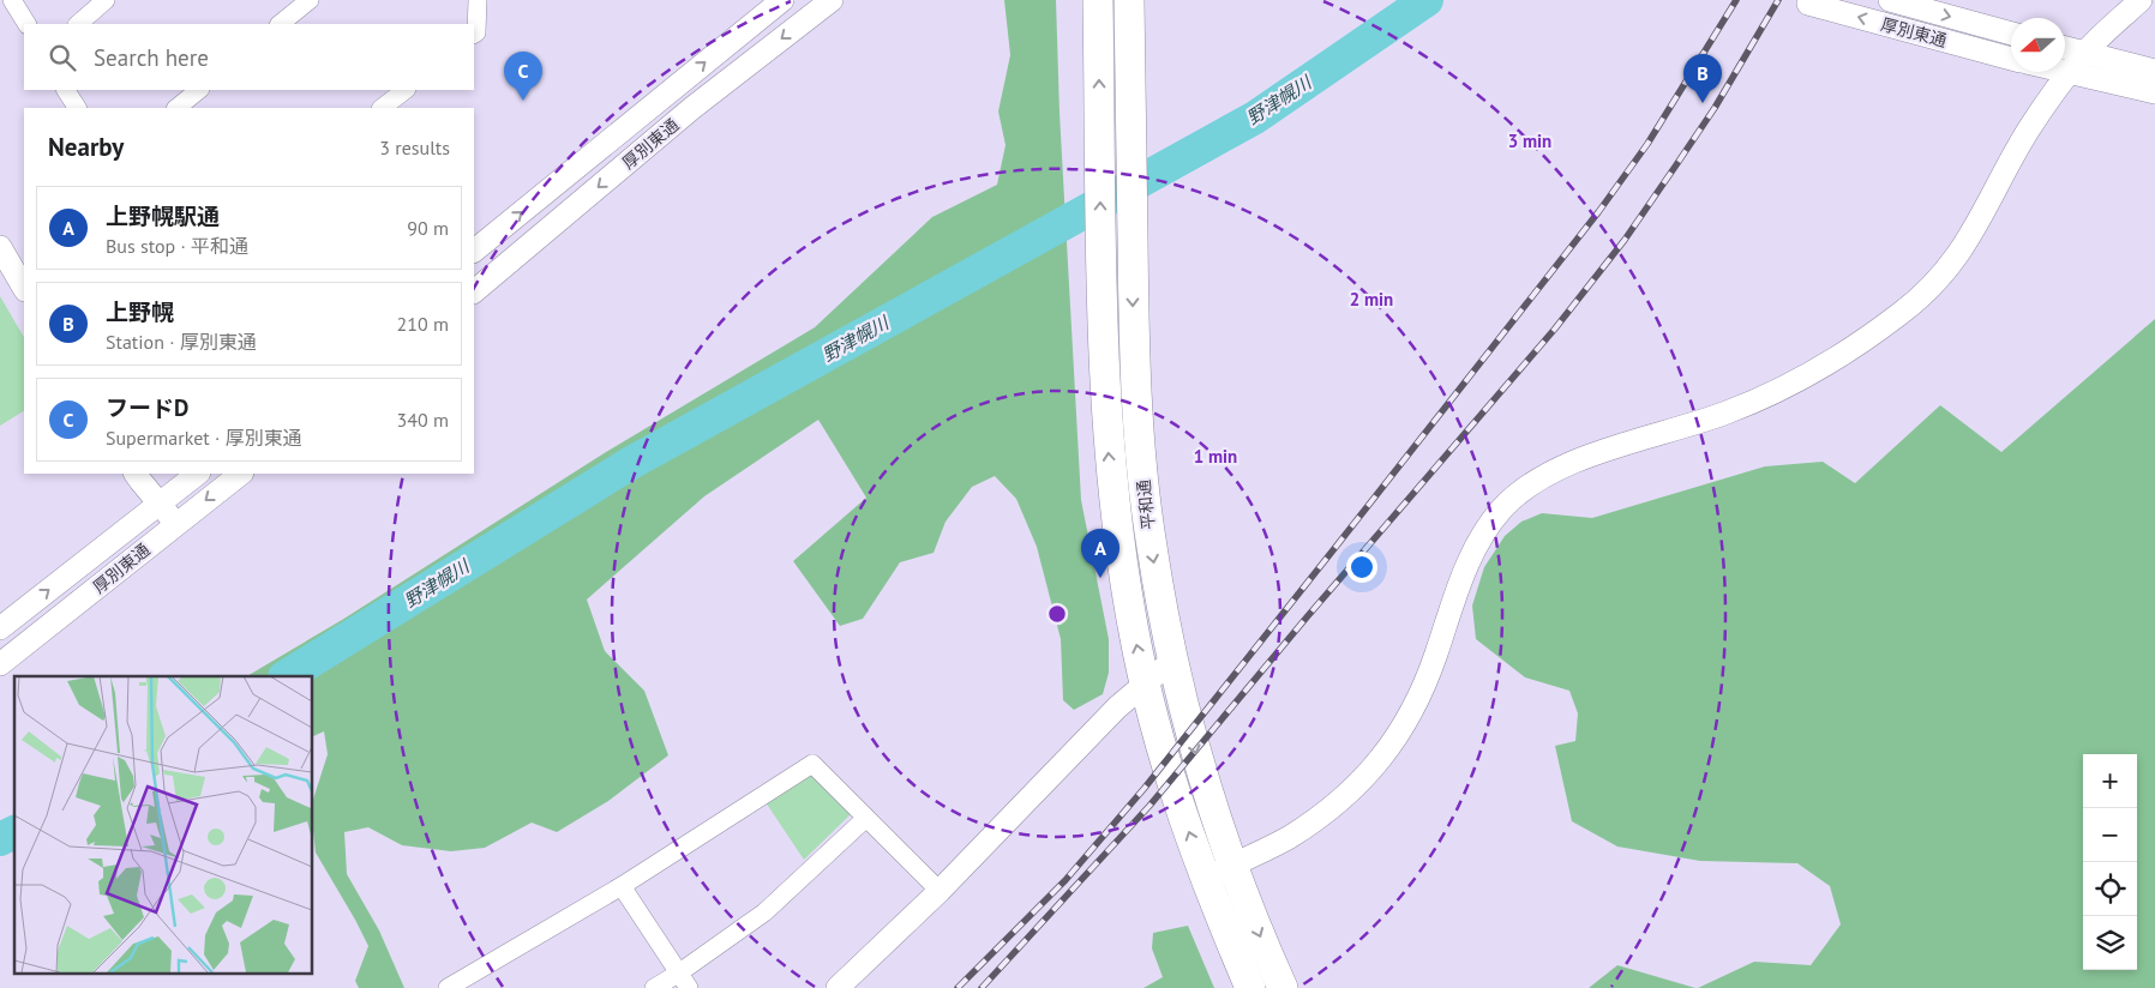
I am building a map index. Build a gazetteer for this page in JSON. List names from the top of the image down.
{
  "streets": {
    "highway": ["平和通"],
    "street": ["厚別東通"]
  },
  "water": ["野津幌川"],
  "north": "left",
  "page": {
    "search": "Search here",
    "pins": ["C", "B", "A"],
    "heading": ["Nearby", "3 results"],
    "list": [
      {
        "mark": "A",
        "name": "上野幌駅通",
        "note": "Bus stop · 平和通",
        "value": "90 m"
      },
      {
        "mark": "B",
        "name": "上野幌",
        "note": "Station · 厚別東通",
        "value": "210 m"
      },
      {
        "mark": "C",
        "name": "フードD",
        "note": "Supermarket · 厚別東通",
        "value": "340 m"
      }
    ],
    "map_buttons": ["+", "−"]
  },
  "rings": ["3 min", "2 min", "1 min"]
}
